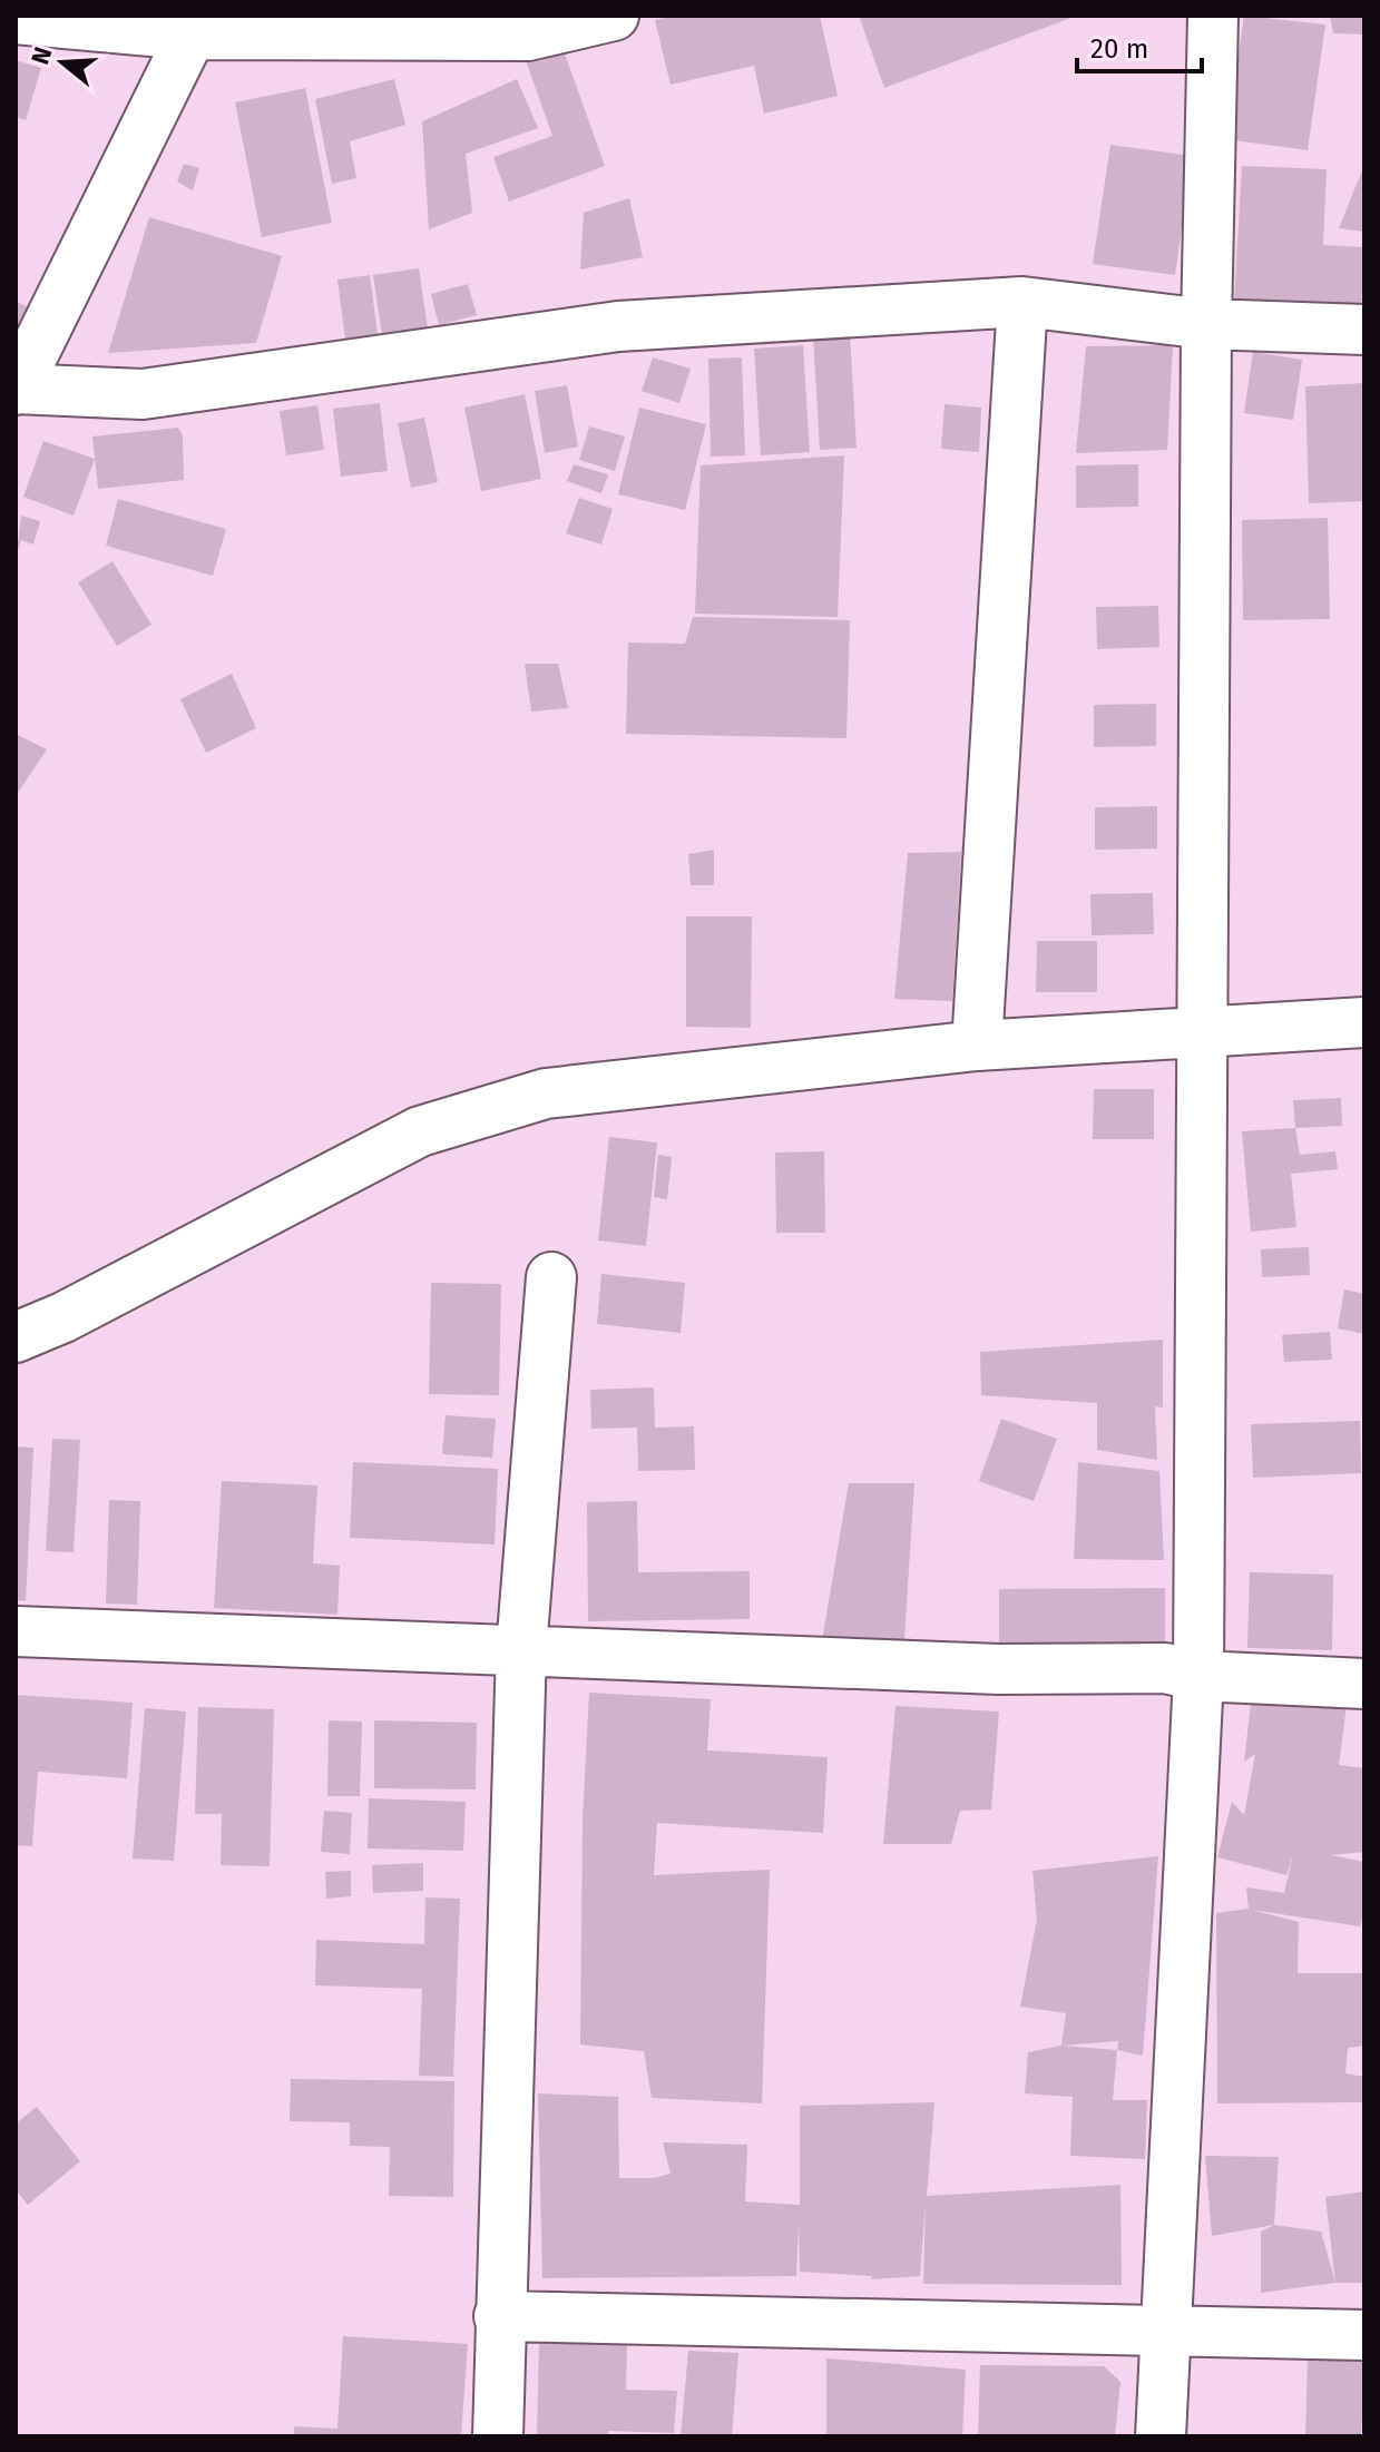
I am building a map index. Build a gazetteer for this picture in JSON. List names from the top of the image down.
{
  "scale_bar": "20 m",
  "north": "left"
}
